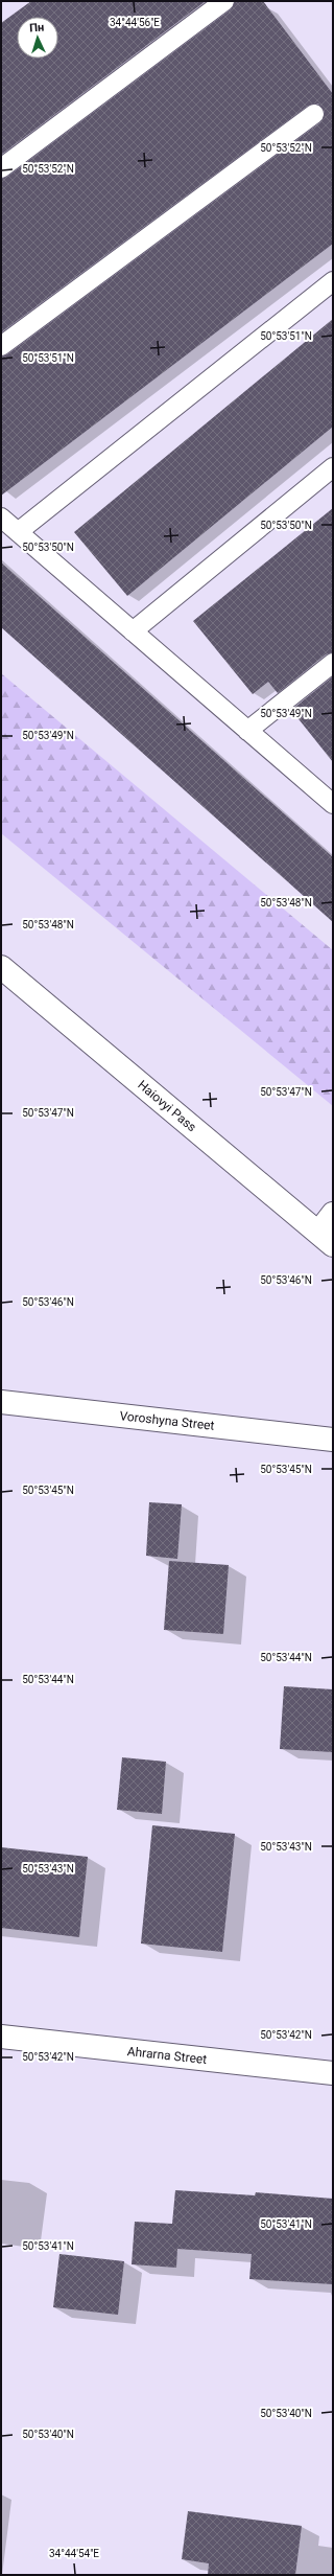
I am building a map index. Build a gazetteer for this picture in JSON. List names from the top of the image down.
{
  "streets": {
    "street": ["Haiovyi Pass", "Voroshyna Street", "Ahrarna Street"]
  },
  "north": "top",
  "coordinates": [
    "34°44'56\"E",
    "50°53'52\"N",
    "50°53'51\"N",
    "50°53'50\"N",
    "50°53'49\"N",
    "50°53'48\"N",
    "50°53'47\"N",
    "50°53'46\"N",
    "50°53'45\"N",
    "50°53'44\"N",
    "50°53'43\"N",
    "50°53'42\"N",
    "50°53'41\"N",
    "50°53'40\"N",
    "34°44'54\"E"
  ]
}
